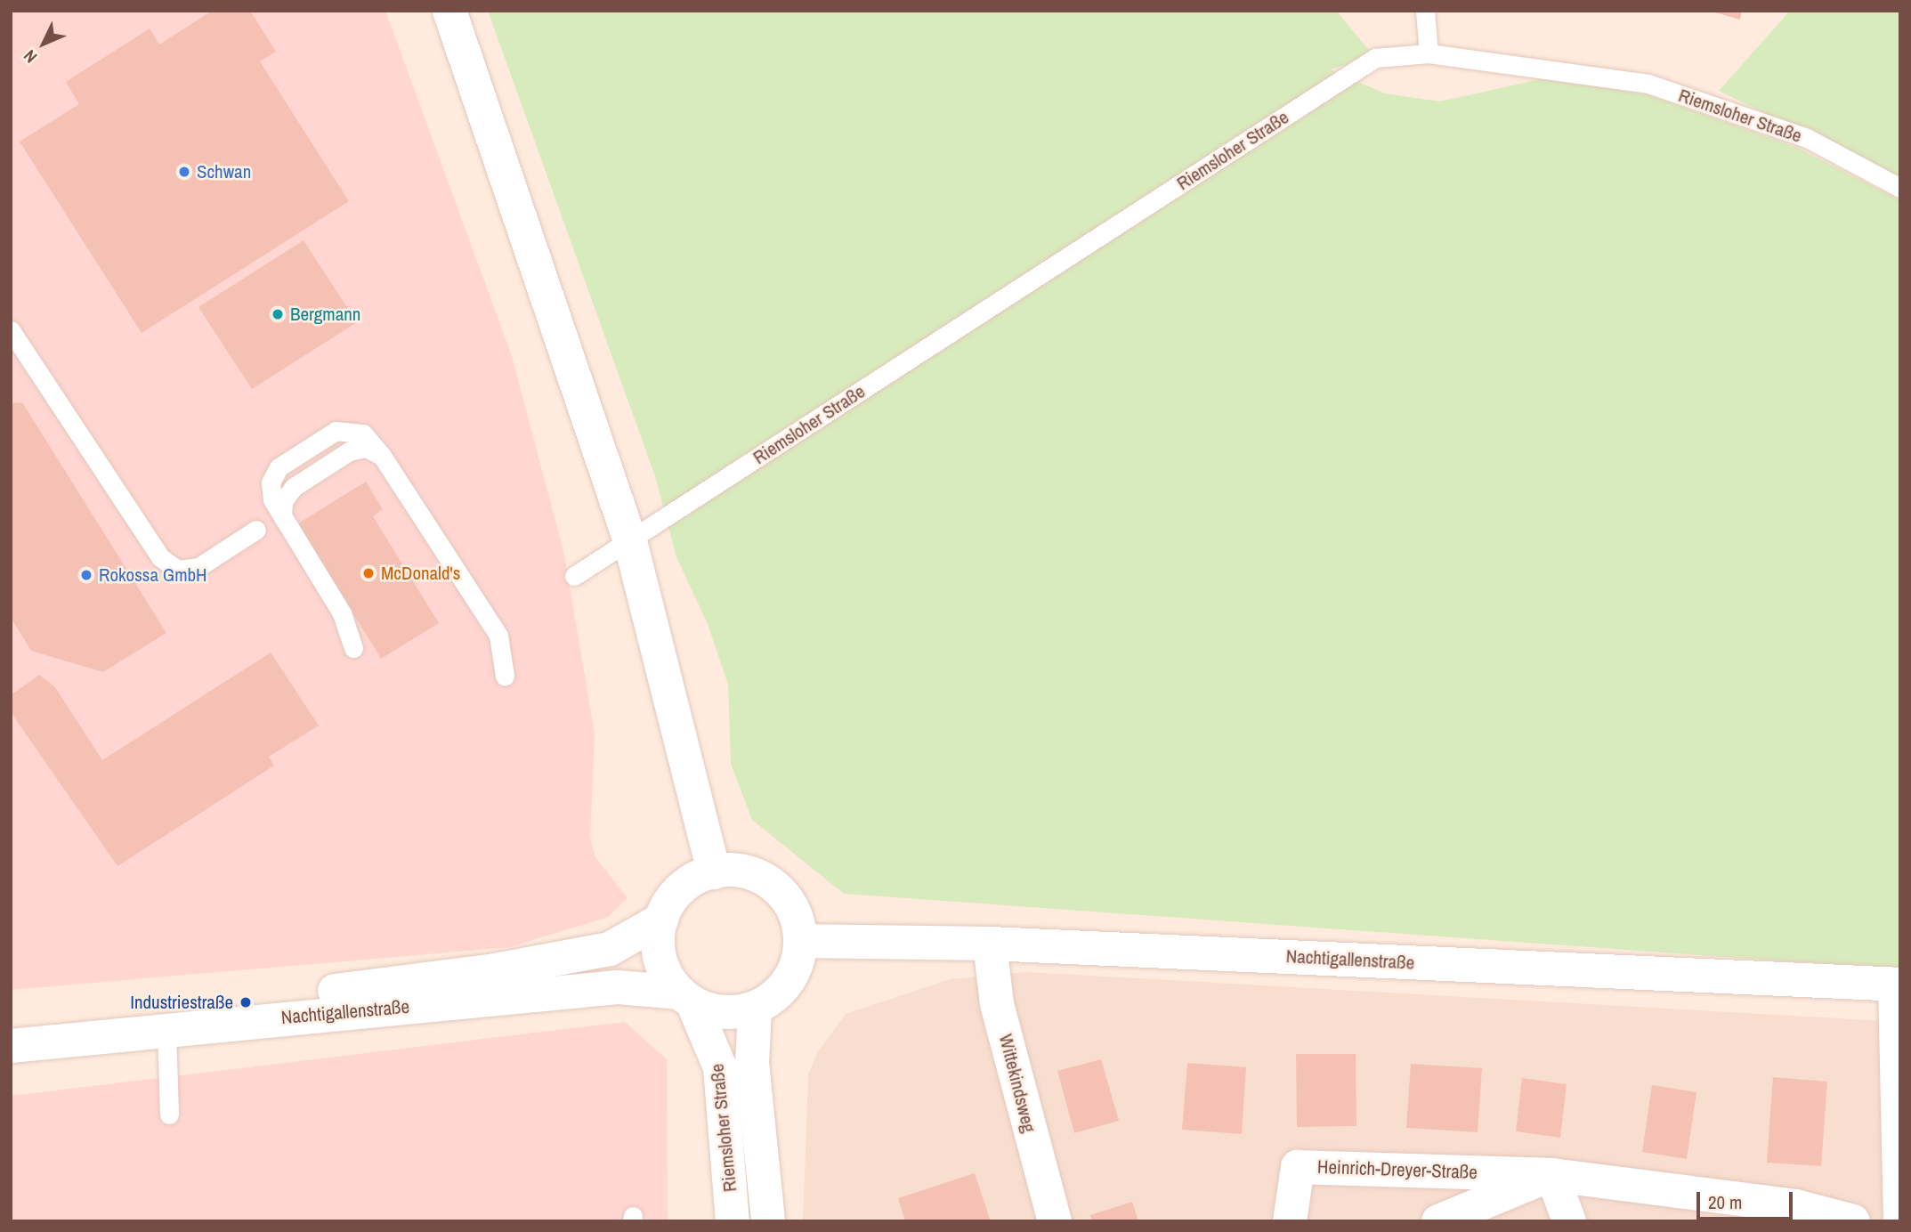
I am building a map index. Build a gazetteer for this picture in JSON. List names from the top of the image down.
{
  "streets": {
    "main road": [
      "Riemsloher Straße",
      "Nachtigallenstraße",
      "Wittekindsweg",
      "Heinrich-Dreyer-Straße"
    ]
  },
  "crossings": [
    ["Riemsloher Straße", "Nachtigallenstraße"],
    ["Nachtigallenstraße", "Wittekindsweg"]
  ],
  "places": [
    "Schwan",
    "Bergmann",
    "McDonald's",
    "Rokossa GmbH",
    "Industriestraße"
  ],
  "scale_bar": "20 m",
  "north": "bottom left"
}
